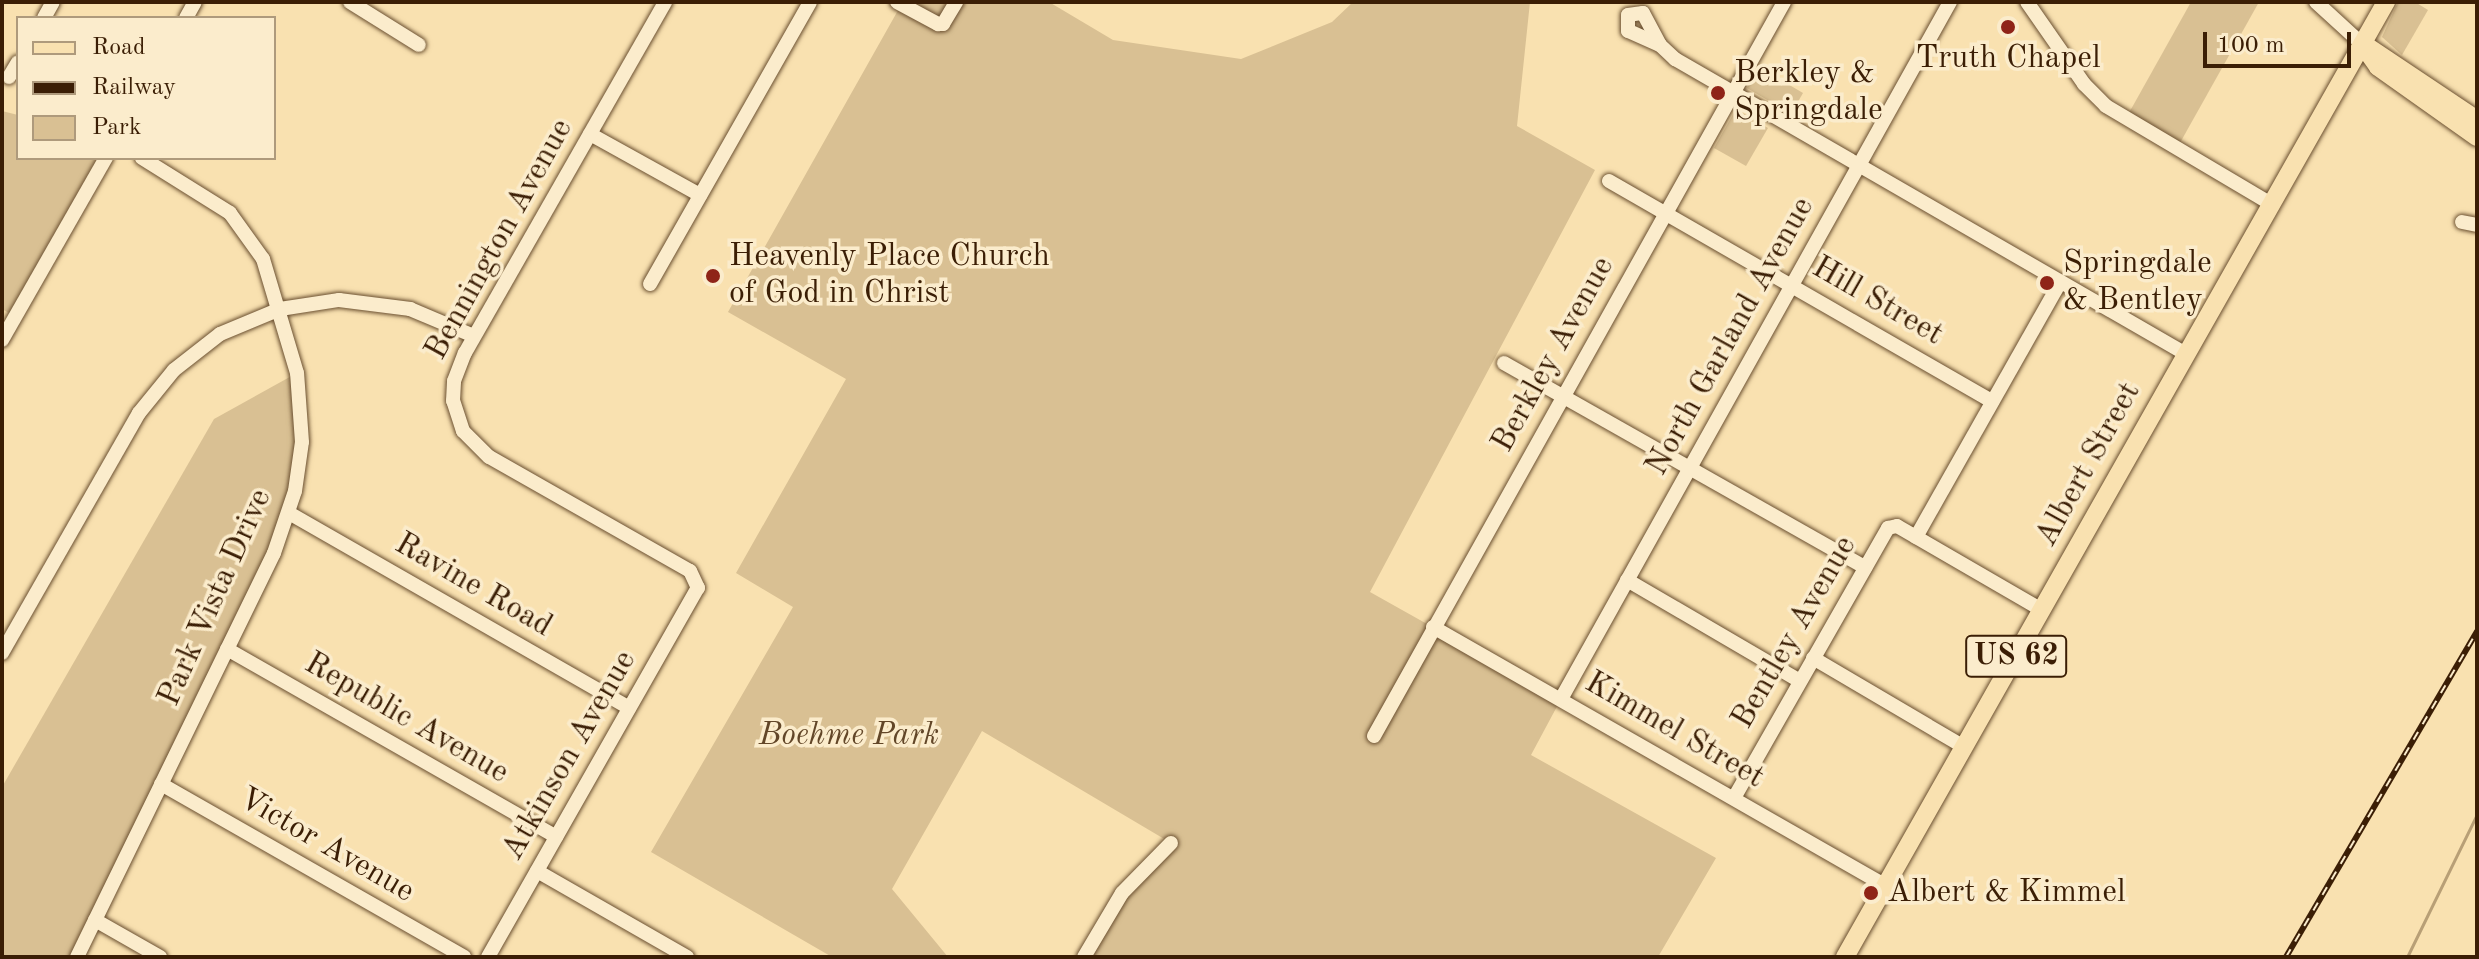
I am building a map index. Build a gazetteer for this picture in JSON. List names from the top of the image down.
{
  "streets": {
    "main road": ["Albert Street", "US 62"],
    "street": [
      "Bennington Avenue",
      "Hill Street",
      "North Garland Avenue",
      "Berkley Avenue",
      "Ravine Road",
      "Park Vista Drive",
      "Bentley Avenue",
      "Republic Avenue",
      "Kimmel Street",
      "Atkinson Avenue",
      "Victor Avenue"
    ]
  },
  "crossings": [
    ["Bennington Avenue", "Atkinson Avenue"],
    ["Hill Street", "North Garland Avenue"],
    ["Hill Street", "Berkley Avenue"],
    ["North Garland Avenue", "Kimmel Street"],
    ["Berkley Avenue", "Kimmel Street"],
    ["Albert Street", "Kimmel Street"],
    ["Ravine Road", "Park Vista Drive"],
    ["Ravine Road", "Atkinson Avenue"],
    ["Park Vista Drive", "Republic Avenue"],
    ["Park Vista Drive", "Victor Avenue"],
    ["Bentley Avenue", "Kimmel Street"],
    ["Republic Avenue", "Atkinson Avenue"]
  ],
  "parks": ["Boehme Park"],
  "places": [
    "Truth Chapel",
    "Berkley & Springdale",
    "Heavenly Place Church of God in Christ",
    "Springdale & Bentley",
    "Albert & Kimmel"
  ],
  "legend": ["Road", "Railway", "Park"],
  "scale_bar": "100 m"
}
